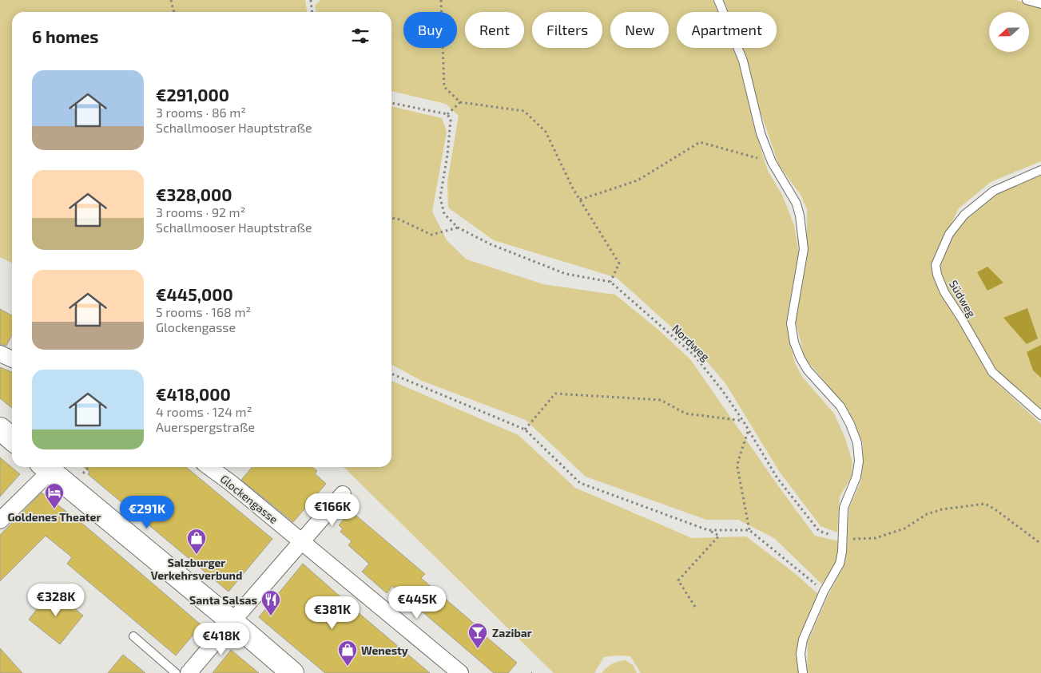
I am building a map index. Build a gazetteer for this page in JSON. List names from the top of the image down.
{
  "streets": {
    "street": ["Glockengasse"],
    "lane": ["Südweg"],
    "path": ["Nordweg"]
  },
  "places": {
    "hotel": ["Goldenes Theater"],
    "shop": ["Salzburger Verkehrsverbund", "Wenesty"],
    "restaurant": ["Santa Salsas"],
    "bar": ["Zazibar"]
  },
  "north": "left",
  "page": {
    "chip": [
      "Buy",
      "Rent",
      "Filters",
      "New",
      "Apartment"
    ],
    "heading": "6 homes",
    "list": [
      {
        "name": "€291,000",
        "note": "3 rooms · 86 m² · Schallmooser Hauptstraße"
      },
      {
        "name": "€328,000",
        "note": "3 rooms · 92 m² · Schallmooser Hauptstraße"
      },
      {
        "name": "€445,000",
        "note": "5 rooms · 168 m² · Glockengasse"
      },
      {
        "name": "€418,000",
        "note": "4 rooms · 124 m² · Auerspergstraße"
      }
    ],
    "price": [
      "€166K",
      "€291K",
      "€328K",
      "€445K",
      "€381K",
      "€418K"
    ]
  }
}
